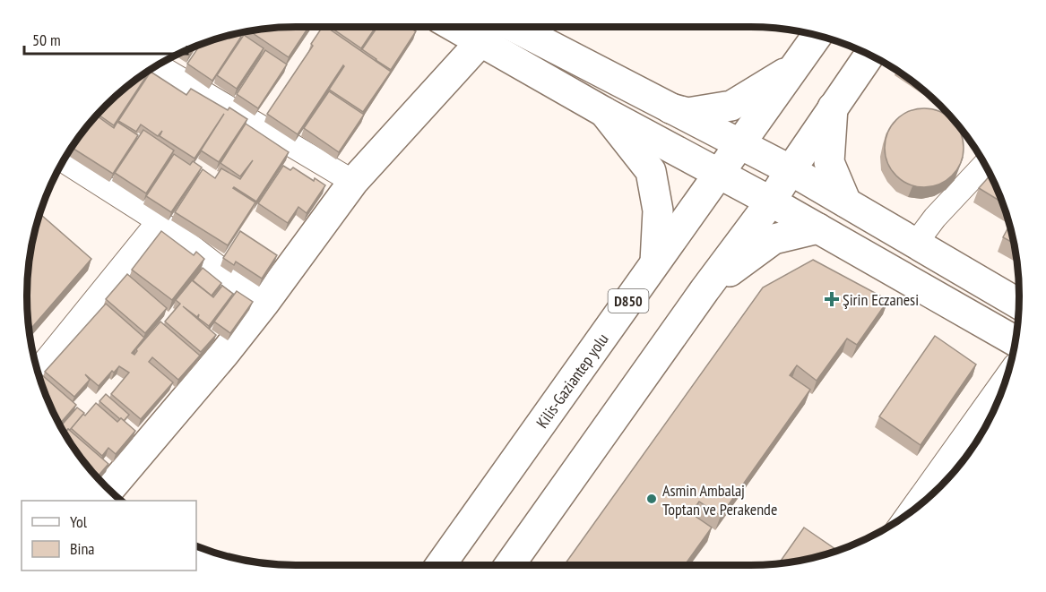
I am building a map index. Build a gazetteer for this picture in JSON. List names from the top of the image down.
{
  "streets": {
    "main road": ["D850", "Kilis-Gaziantep yolu"]
  },
  "places": {
    "health": ["Şirin Eczanesi"],
    "other": ["Asmin Ambalaj Toptan ve Perakende"]
  },
  "legend": ["Yol", "Bina"],
  "scale_bar": "50 m"
}
